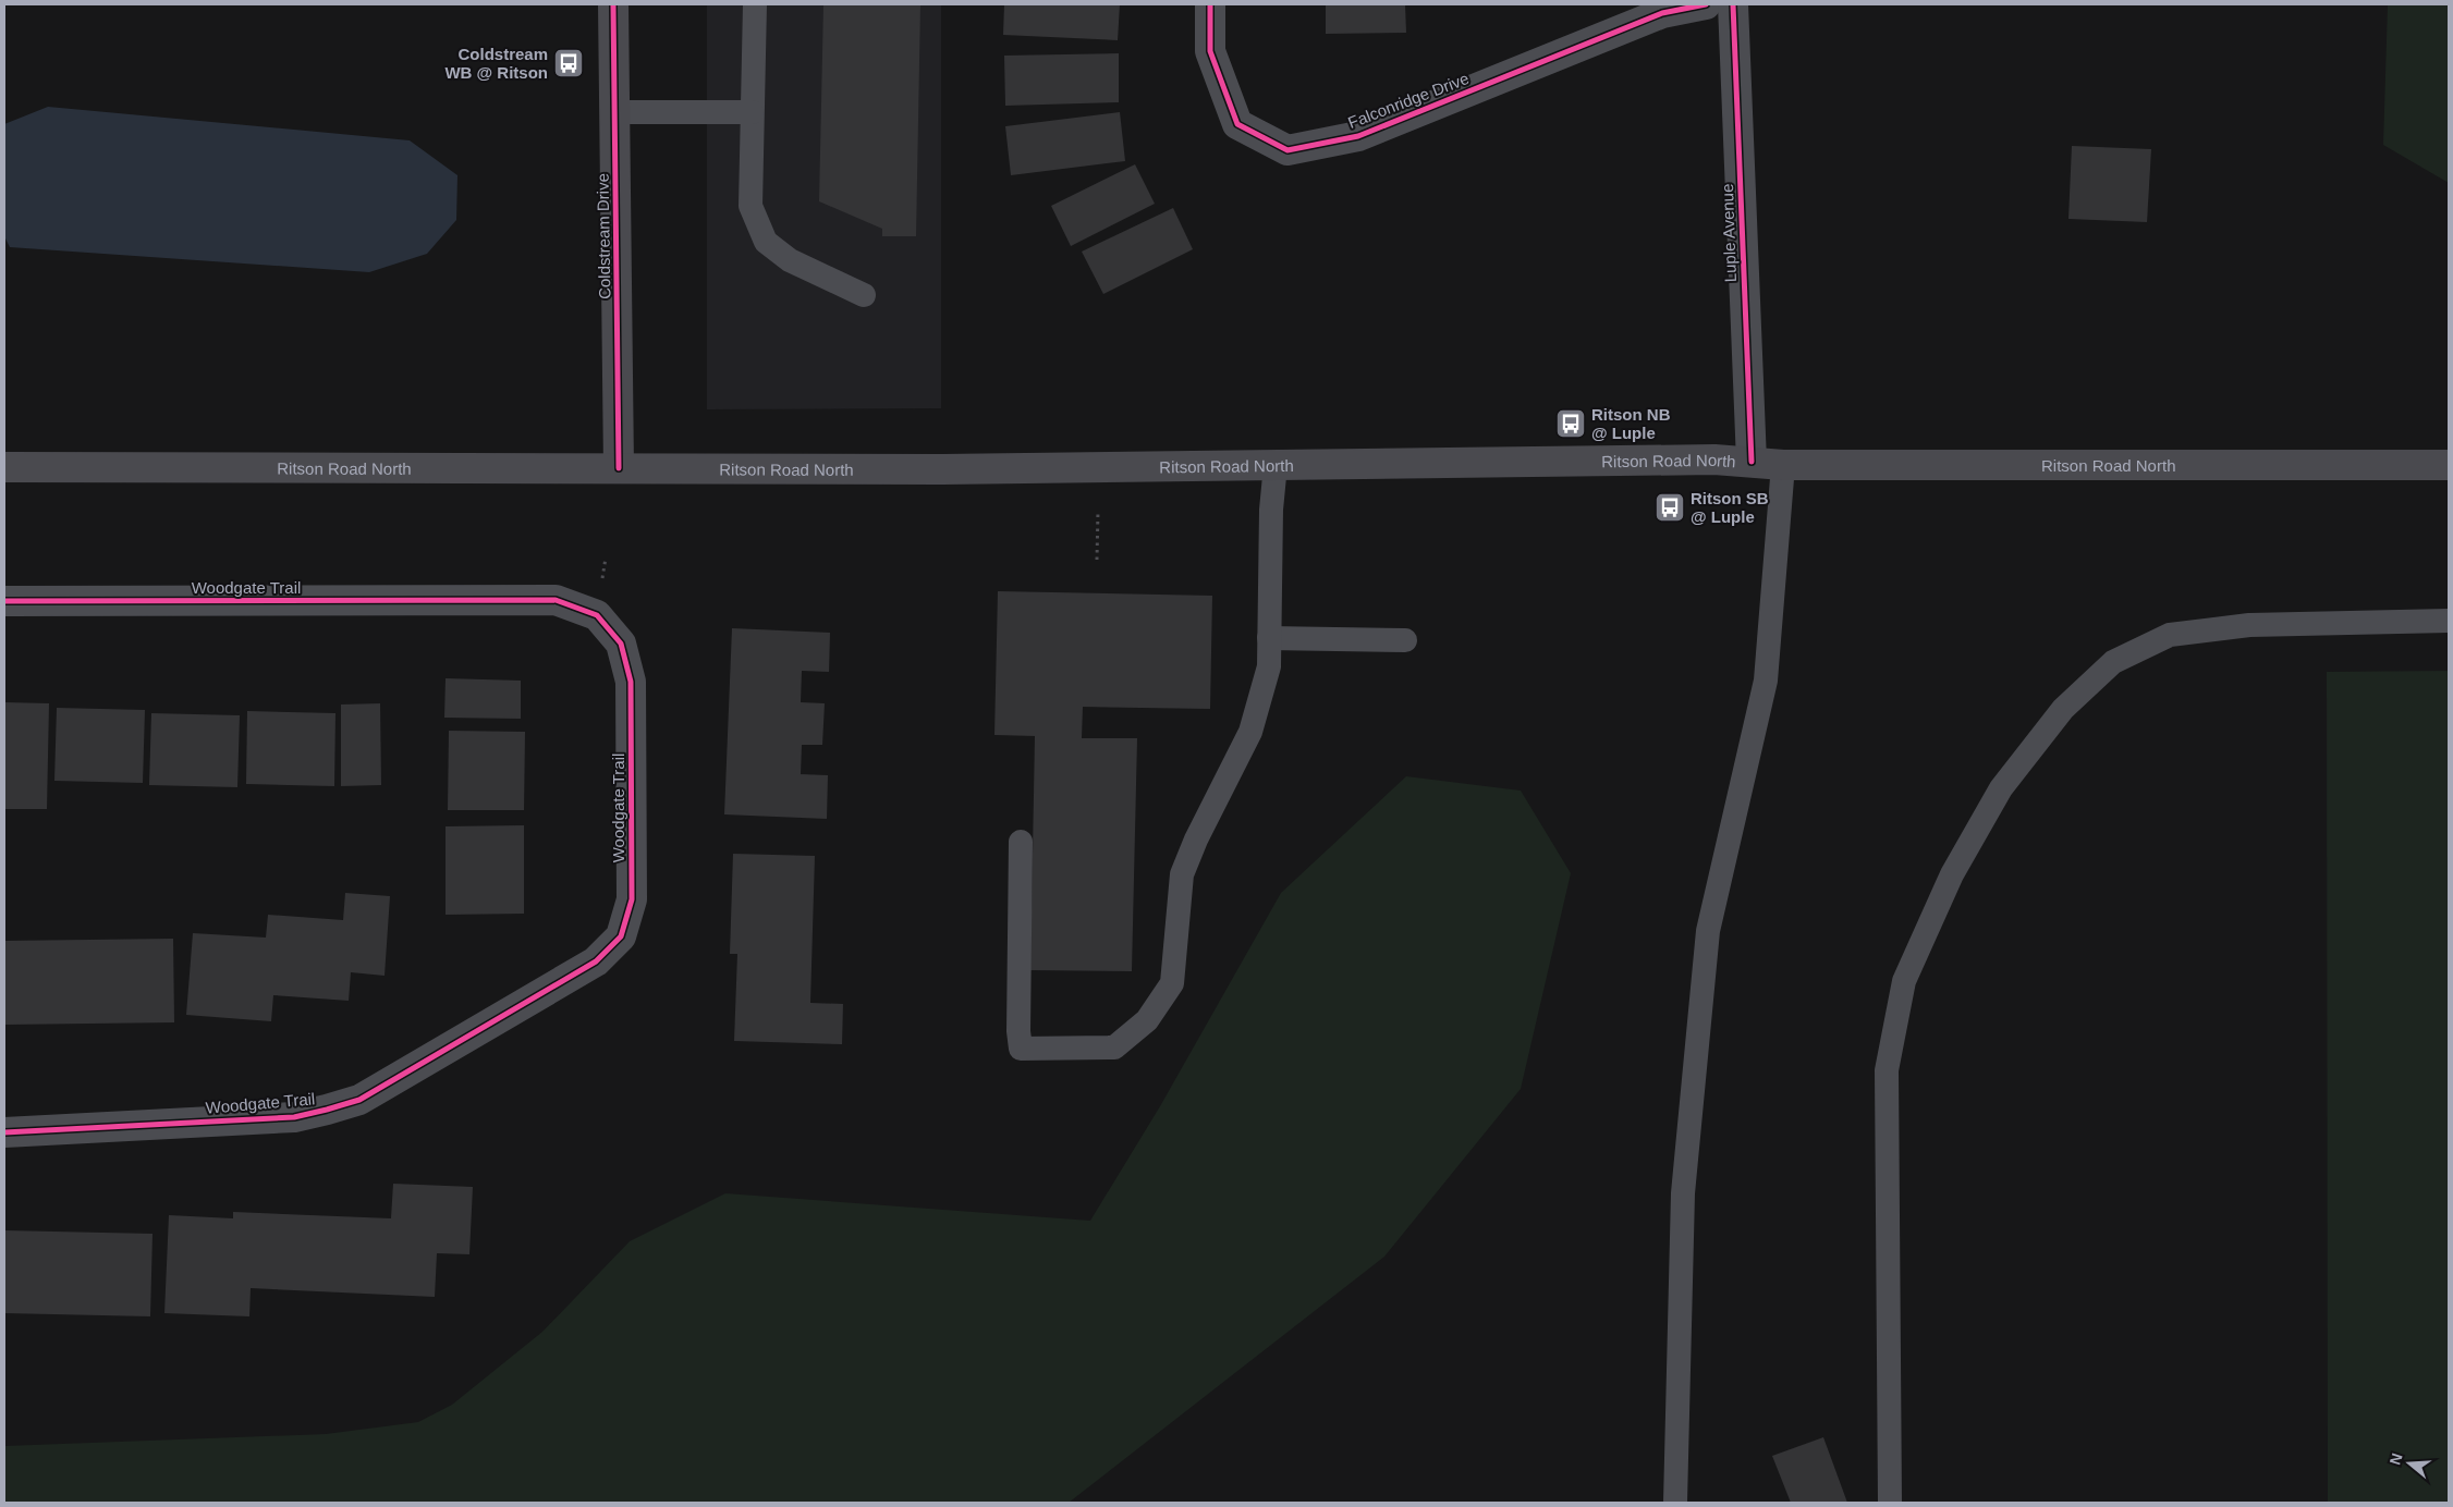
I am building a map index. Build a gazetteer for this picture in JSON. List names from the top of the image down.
{
  "streets": {
    "main road": ["Coldstream Drive", "Ritson Road North"],
    "street": ["Falconridge Drive", "Luple Avenue", "Woodgate Trail"]
  },
  "crossings": [
    ["Luple Avenue", "Ritson Road North"],
    ["Coldstream Drive", "Ritson Road North"]
  ],
  "places": {
    "bus stop": ["Coldstream WB @ Ritson", "Ritson NB @ Luple", "Ritson SB @ Luple"]
  },
  "north": "left"
}
